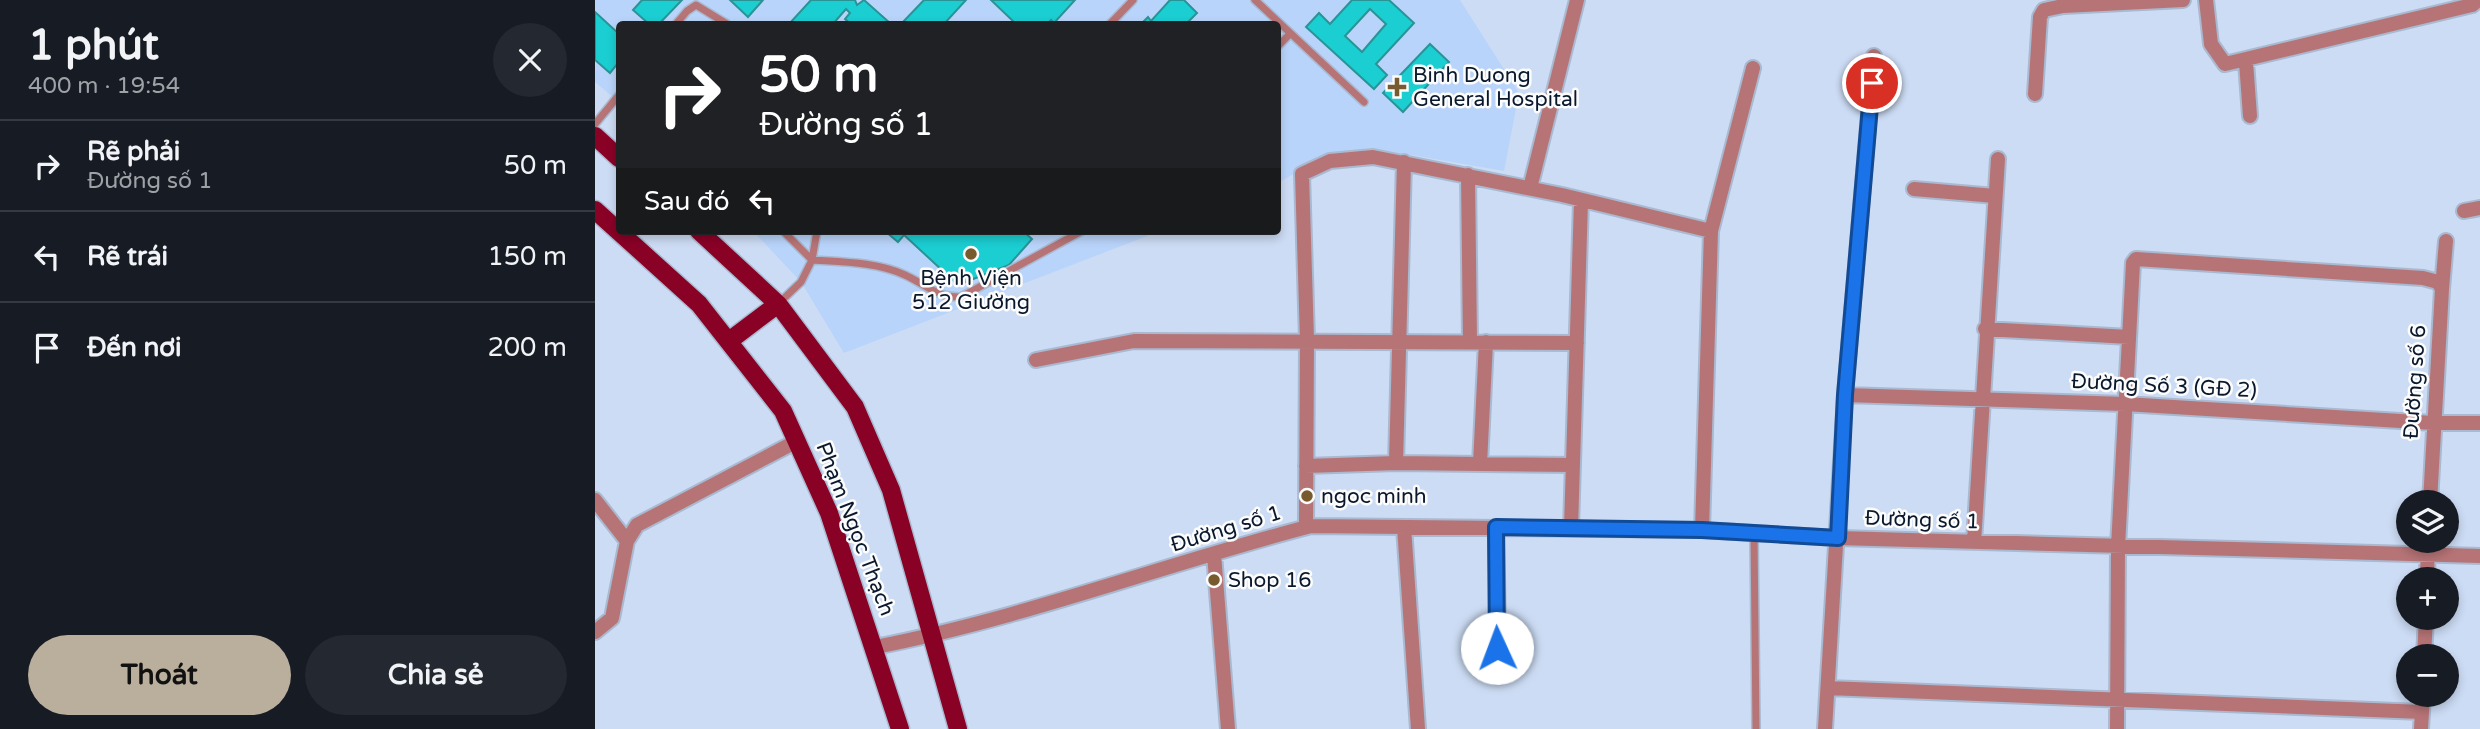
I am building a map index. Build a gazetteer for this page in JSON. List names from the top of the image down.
{
  "streets": {
    "main road": ["Phạm Ngọc Thạch"],
    "street": ["Đường số 6", "Đường Số 3 (GĐ 2)", "Đường số 1"]
  },
  "crossings": [
    ["Đường số 6", "Đường Số 3 (GĐ 2)"],
    ["Đường số 1", "Phạm Ngọc Thạch"]
  ],
  "places": {
    "health": ["Binh Duong General Hospital"],
    "other": ["Bệnh Viện 512 Giường", "ngoc minh", "Shop 16"]
  },
  "page": {
    "heading": ["1 phút", "400 m · 19:54"],
    "turn": ["50 m", "Đường số 1"],
    "list": [
      {
        "name": "Rẽ phải",
        "note": "Đường số 1",
        "value": "50 m"
      },
      {
        "name": "Rẽ trái",
        "value": "150 m"
      },
      {
        "name": "Đến nơi",
        "value": "200 m"
      }
    ],
    "then": "Sau đó",
    "map_buttons": ["+", "−"],
    "buttons": ["Thoát", "Chia sẻ"]
  }
}
